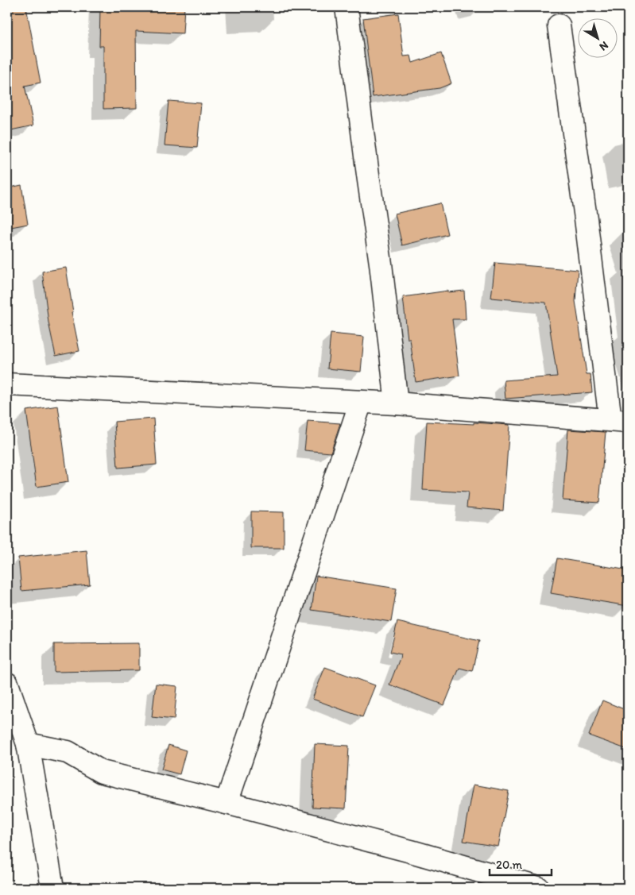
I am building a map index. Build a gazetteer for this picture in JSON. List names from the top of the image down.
{
  "scale_bar": "20 m",
  "north": "bottom right"
}
